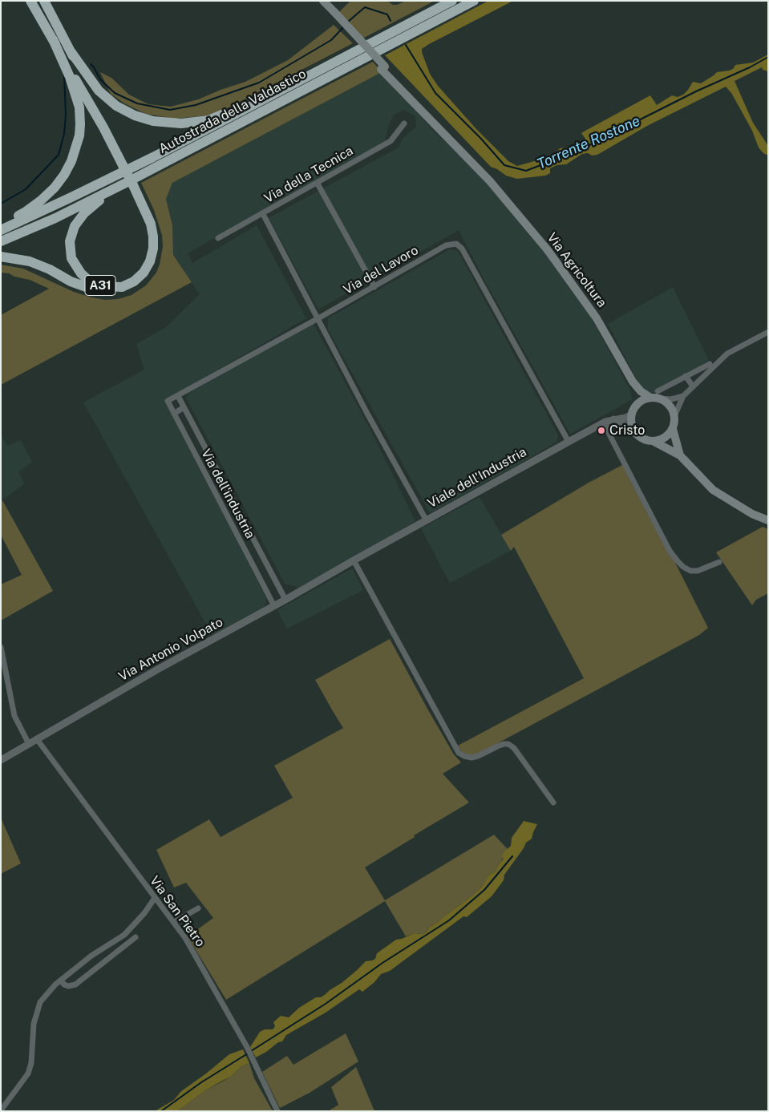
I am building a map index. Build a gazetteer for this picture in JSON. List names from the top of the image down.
{
  "streets": {
    "highway": ["Autostrada della Valdastico", "A31"],
    "main road": ["Via Agricoltura", "Viale dell'Industria"],
    "street": [
      "Via della Tecnica",
      "Via del Lavoro",
      "Via dell'industria",
      "Via Antonio Volpato",
      "Via San Pietro"
    ]
  },
  "crossings": [
    ["Autostrada della Valdastico", "A31"],
    ["Via del Lavoro", "Viale dell'Industria"],
    ["Via Agricoltura", "Viale dell'Industria"],
    ["Viale dell'Industria", "Via Antonio Volpato"],
    ["Via dell'industria", "Via Antonio Volpato"],
    ["Via Antonio Volpato", "Via San Pietro"]
  ],
  "water": ["Torrente Rostone"],
  "places": ["Cristo"]
}
